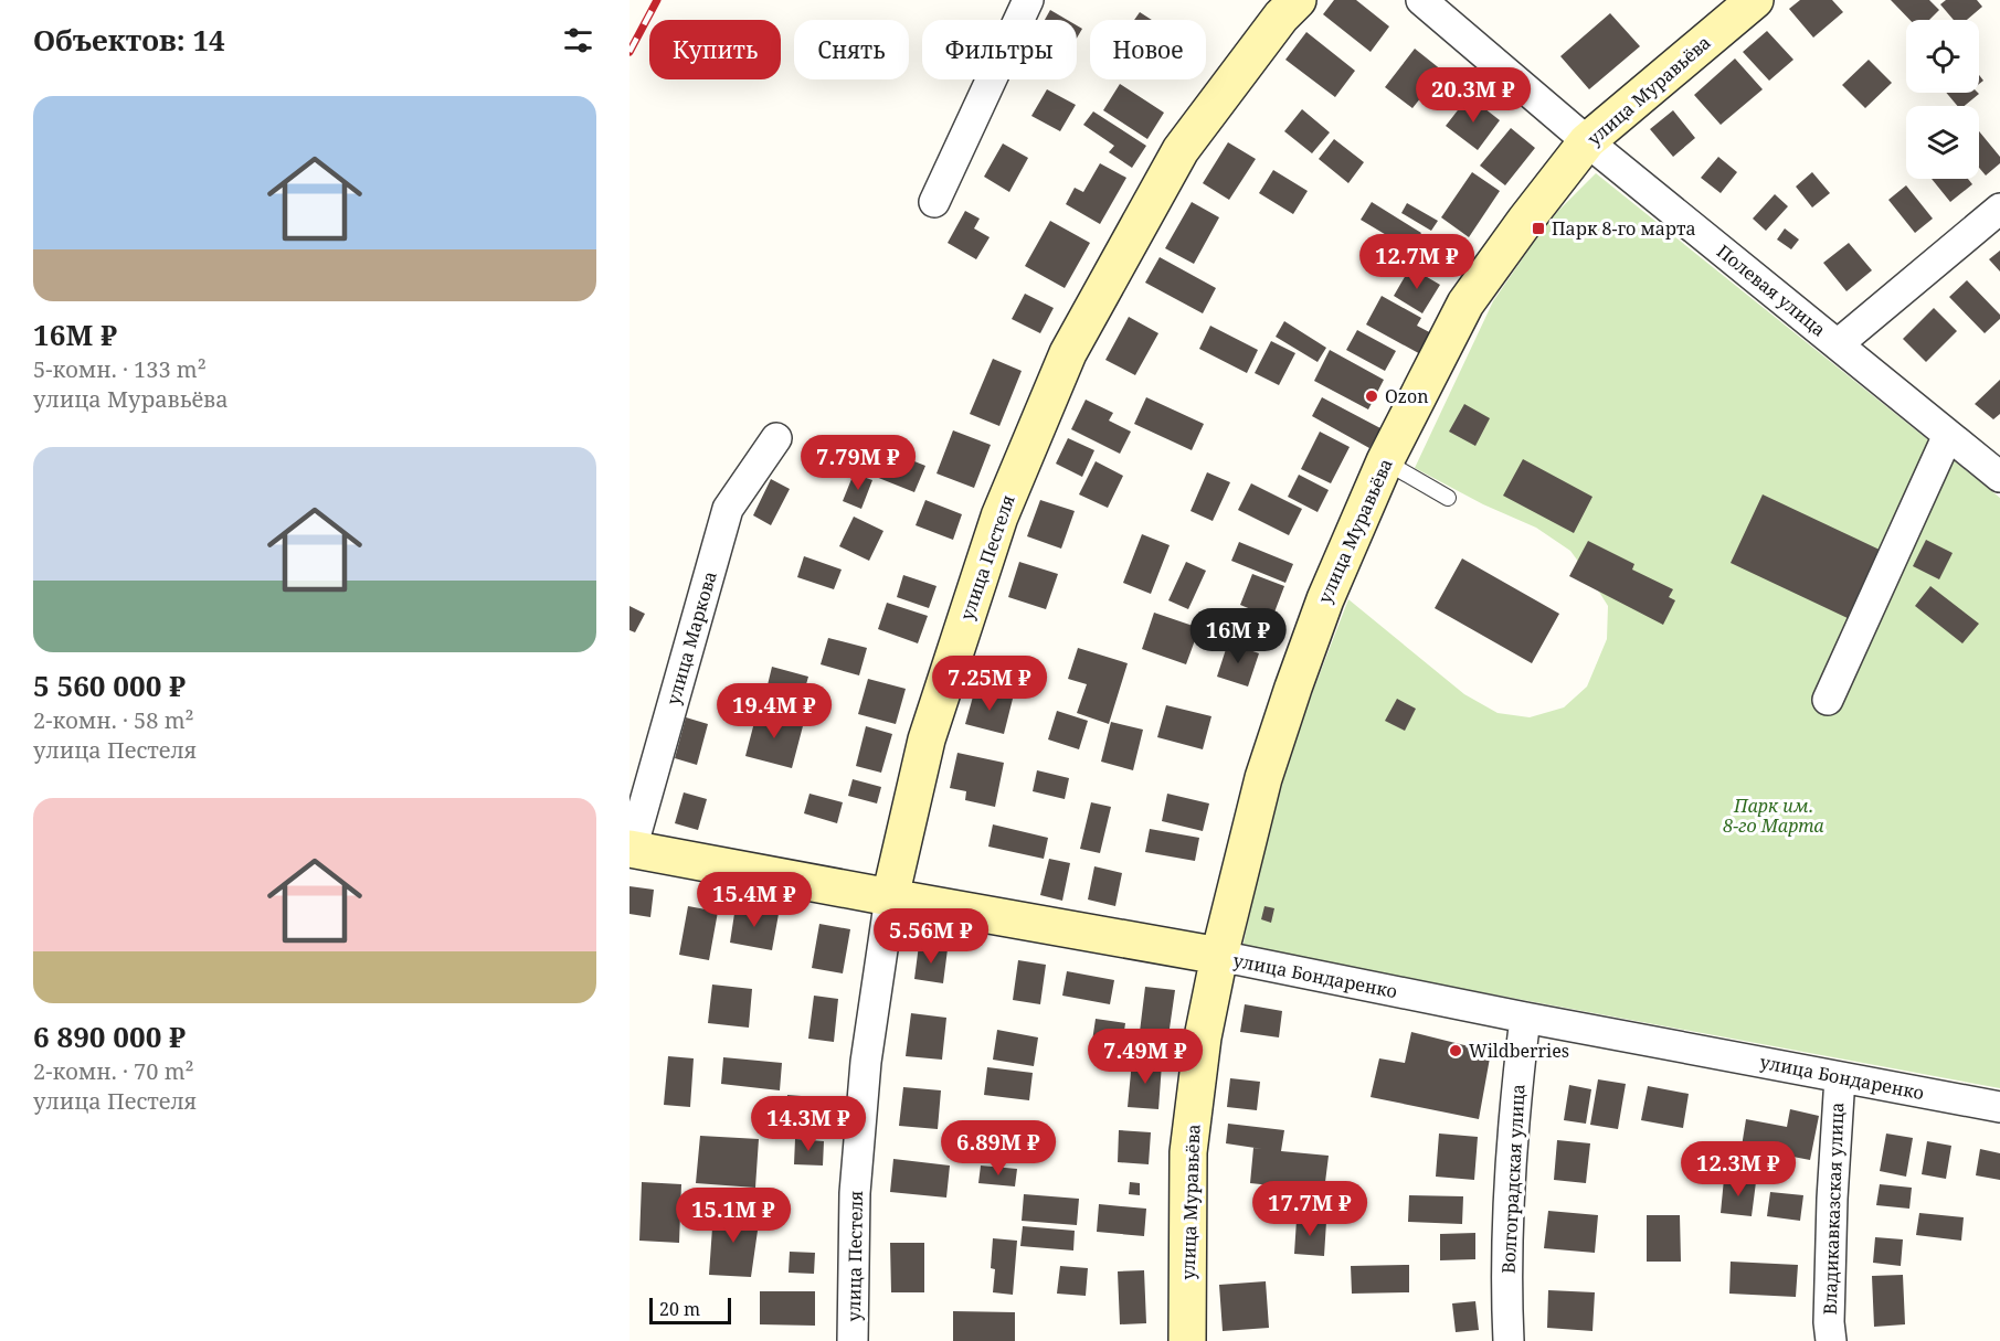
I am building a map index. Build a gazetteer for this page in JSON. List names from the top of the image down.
{
  "streets": {
    "street": [
      "улица Муравьёва",
      "Полевая улица",
      "улица Пестеля",
      "улица Маркова",
      "улица Бондаренко",
      "Волгоградская улица",
      "Владикавказская улица"
    ]
  },
  "crossings": [
    ["улица Муравьёва", "Полевая улица"],
    ["улица Муравьёва", "улица Бондаренко"],
    ["улица Пестеля", "улица Бондаренко"],
    ["улица Маркова", "улица Бондаренко"],
    ["улица Бондаренко", "Волгоградская улица"],
    ["улица Бондаренко", "Владикавказская улица"]
  ],
  "parks": ["Парк им. 8-го Марта"],
  "places": {
    "transit": ["Парк 8-го марта"],
    "other": ["Ozon", "Wildberries"]
  },
  "scale_bar": "20 m",
  "page": {
    "heading": "Объектов: 14",
    "chip": [
      "Купить",
      "Снять",
      "Фильтры",
      "Новое"
    ],
    "price": [
      "20.3M ₽",
      "12.7M ₽",
      "7.79M ₽",
      "16M ₽",
      "7.25M ₽",
      "19.4M ₽",
      "15.4M ₽",
      "5.56M ₽",
      "7.49M ₽",
      "14.3M ₽",
      "6.89M ₽",
      "12.3M ₽",
      "17.7M ₽",
      "15.1M ₽"
    ],
    "list": [
      {
        "name": "16M ₽",
        "note": "5-комн. · 133 m² · улица Муравьёва"
      },
      {
        "name": "5 560 000 ₽",
        "note": "2-комн. · 58 m² · улица Пестеля"
      },
      {
        "name": "6 890 000 ₽",
        "note": "2-комн. · 70 m² · улица Пестеля"
      }
    ],
    "scale": "20 m"
  }
}
